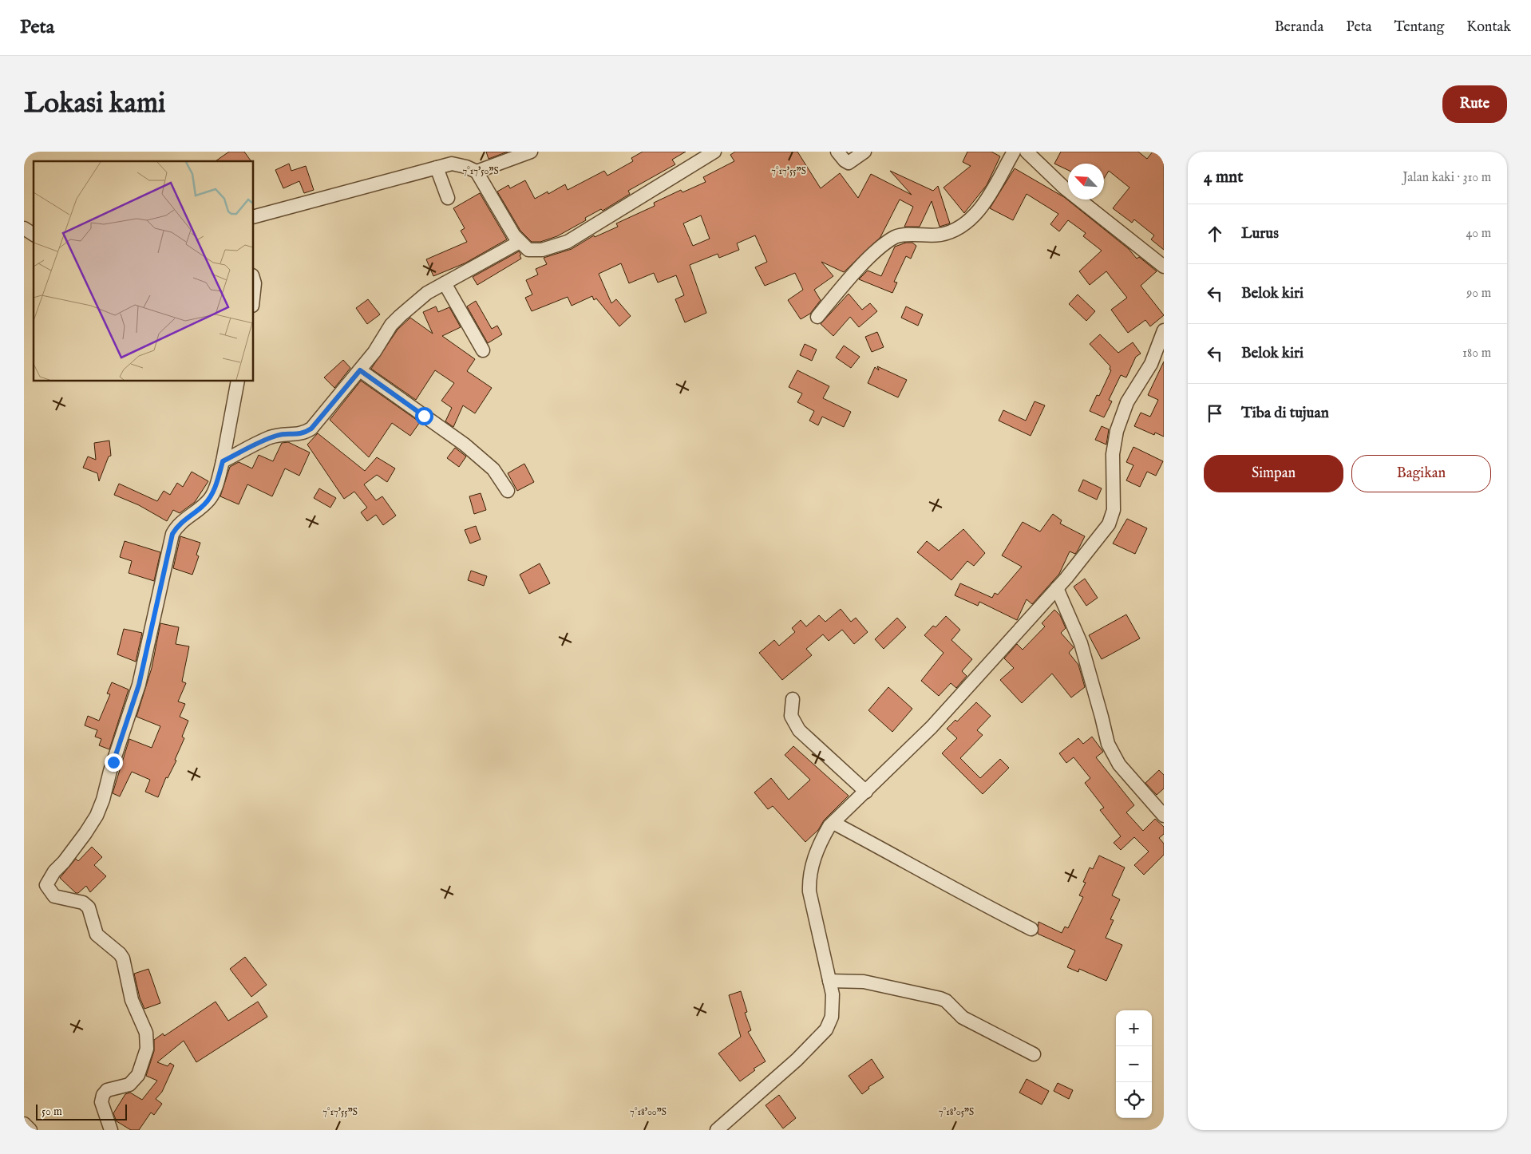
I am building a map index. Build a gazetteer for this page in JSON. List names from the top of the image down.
{
  "scale_bar": "50 m",
  "north": "top left",
  "page": {
    "header": "Peta",
    "nav": [
      "Beranda",
      "Peta",
      "Tentang",
      "Kontak"
    ],
    "buttons": [
      "Rute",
      ["Simpan", "Bagikan"]
    ],
    "title": "Lokasi kami",
    "heading": ["4 mnt", "Jalan kaki · 310 m"],
    "list": [
      ["Lurus", "40 m"],
      ["Belok kiri", "90 m"],
      ["Belok kiri", "180 m"],
      "Tiba di tujuan"
    ],
    "map_buttons": ["+", "−"],
    "scale": "50 m"
  },
  "coordinates": [
    "7°17'50\"S",
    "7°17'55\"S",
    "7°18'00\"S",
    "7°18'05\"S"
  ]
}
